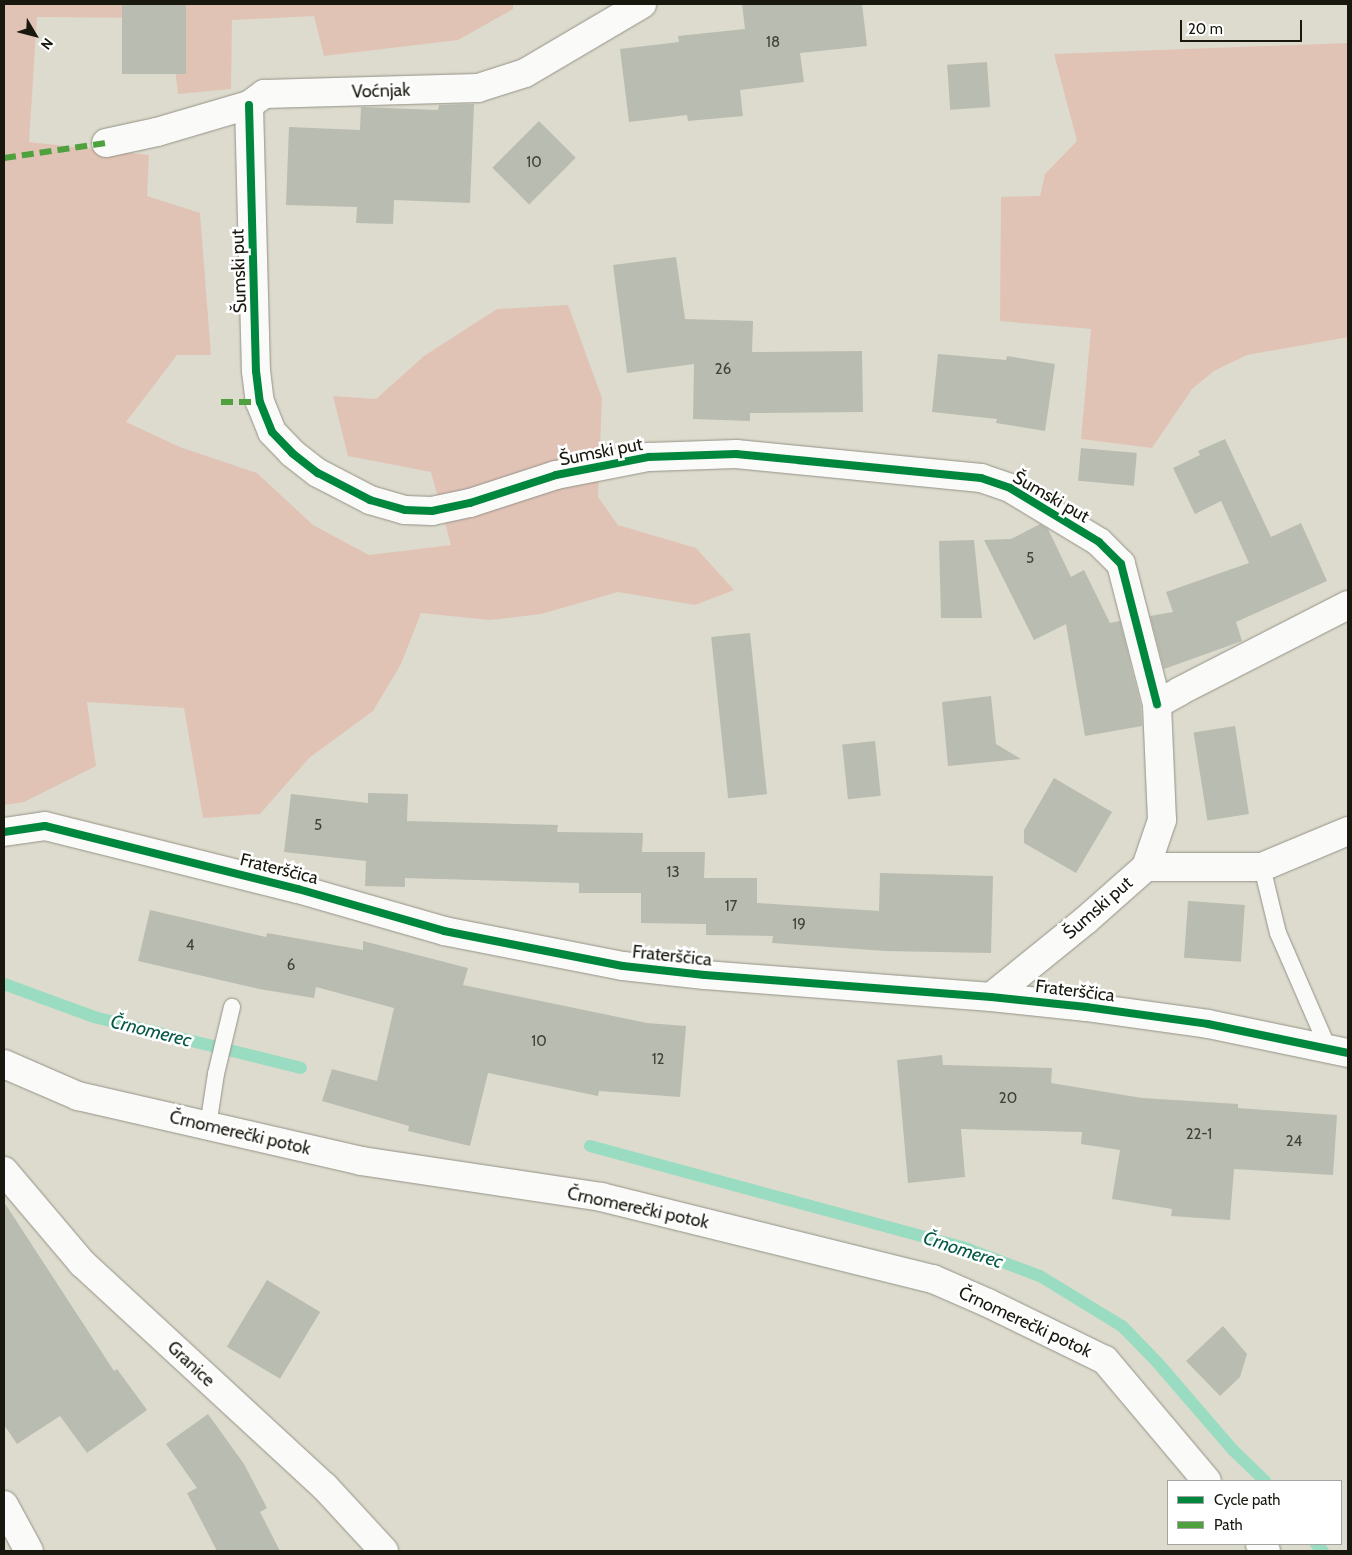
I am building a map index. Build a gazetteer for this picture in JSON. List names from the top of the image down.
{
  "streets": {
    "street": [
      "Voćnjak",
      "Šumski put",
      "Fraterščica",
      "Črnomerečki potok",
      "Granice"
    ]
  },
  "crossings": [
    ["Voćnjak", "Šumski put"],
    ["Šumski put", "Fraterščica"]
  ],
  "water": ["Črnomerec"],
  "house_numbers": [
    "18",
    "10",
    "26",
    "5",
    "5",
    "13",
    "17",
    "19",
    "4",
    "6",
    "10",
    "12",
    "20",
    "22-1",
    "24"
  ],
  "legend": ["Cycle path", "Path"],
  "scale_bar": "20 m",
  "north": "bottom right"
}
